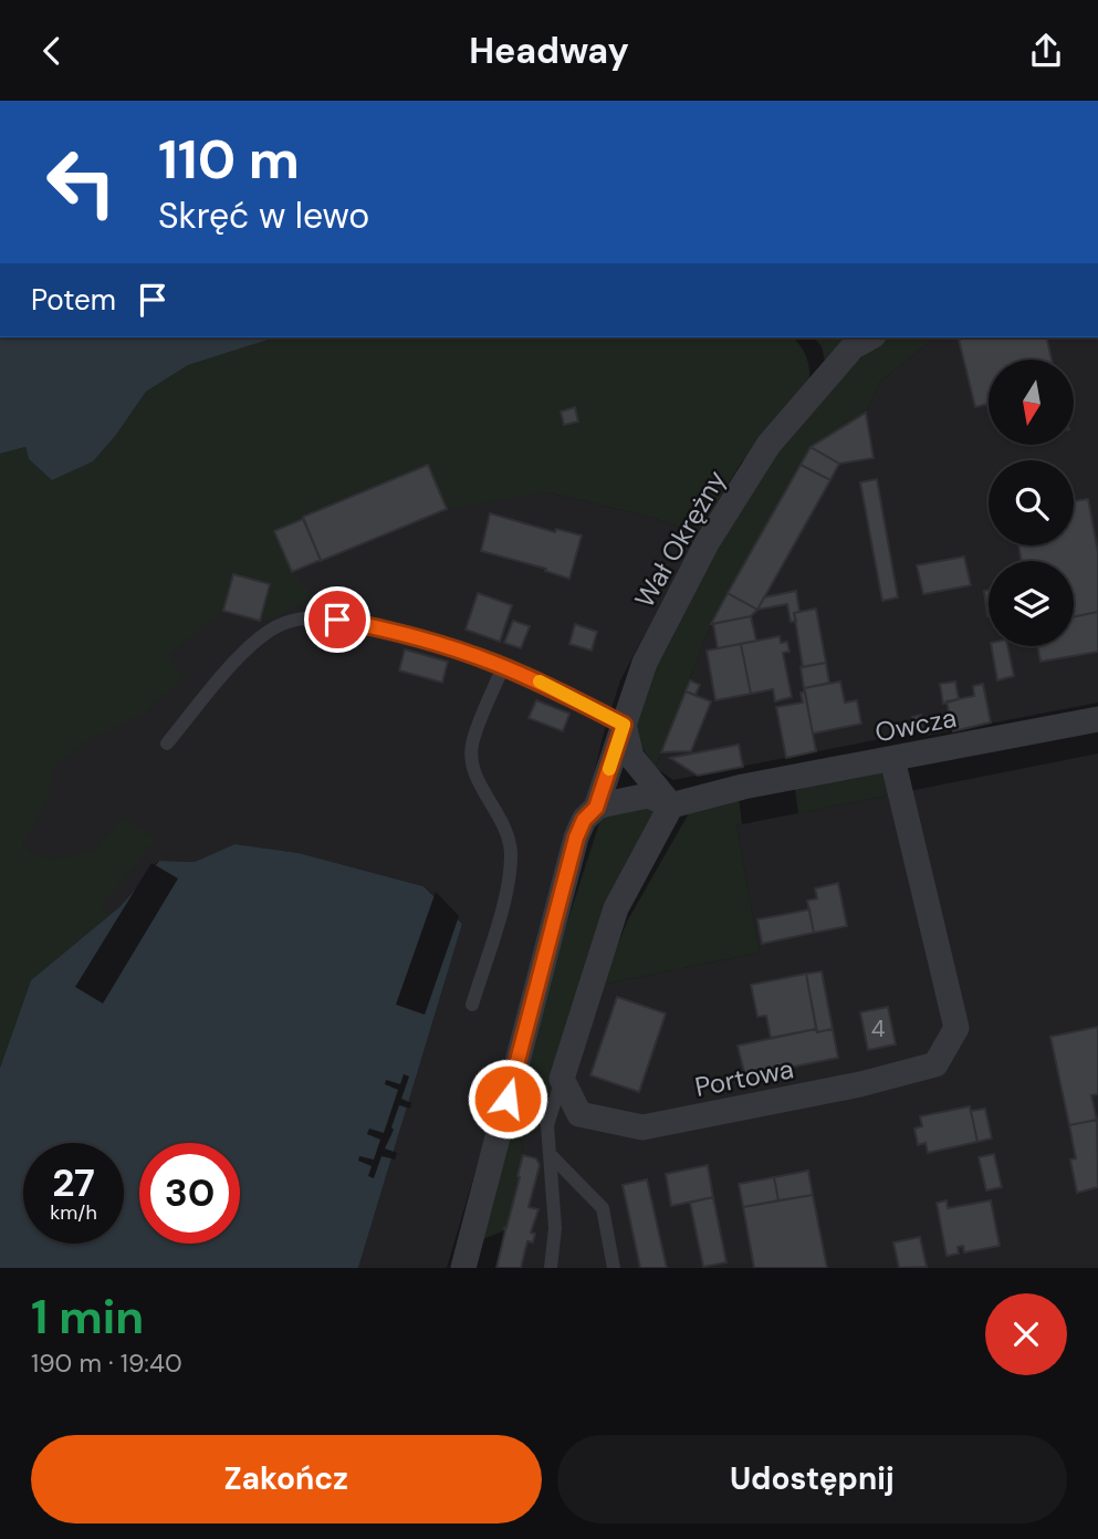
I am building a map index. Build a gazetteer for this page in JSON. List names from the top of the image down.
{
  "streets": {
    "street": ["Wał Okrężny", "Owcza", "Portowa"]
  },
  "crossings": [
    ["Owcza", "Portowa"]
  ],
  "house_numbers": ["4"],
  "north": "bottom",
  "page": {
    "header": "Headway",
    "turn": ["110 m", "Skręć w lewo"],
    "then": "Potem",
    "speed": "27 km/h",
    "limit": "30",
    "heading": ["1 min", "190 m · 19:40"],
    "buttons": ["Zakończ", "Udostępnij"]
  }
}
